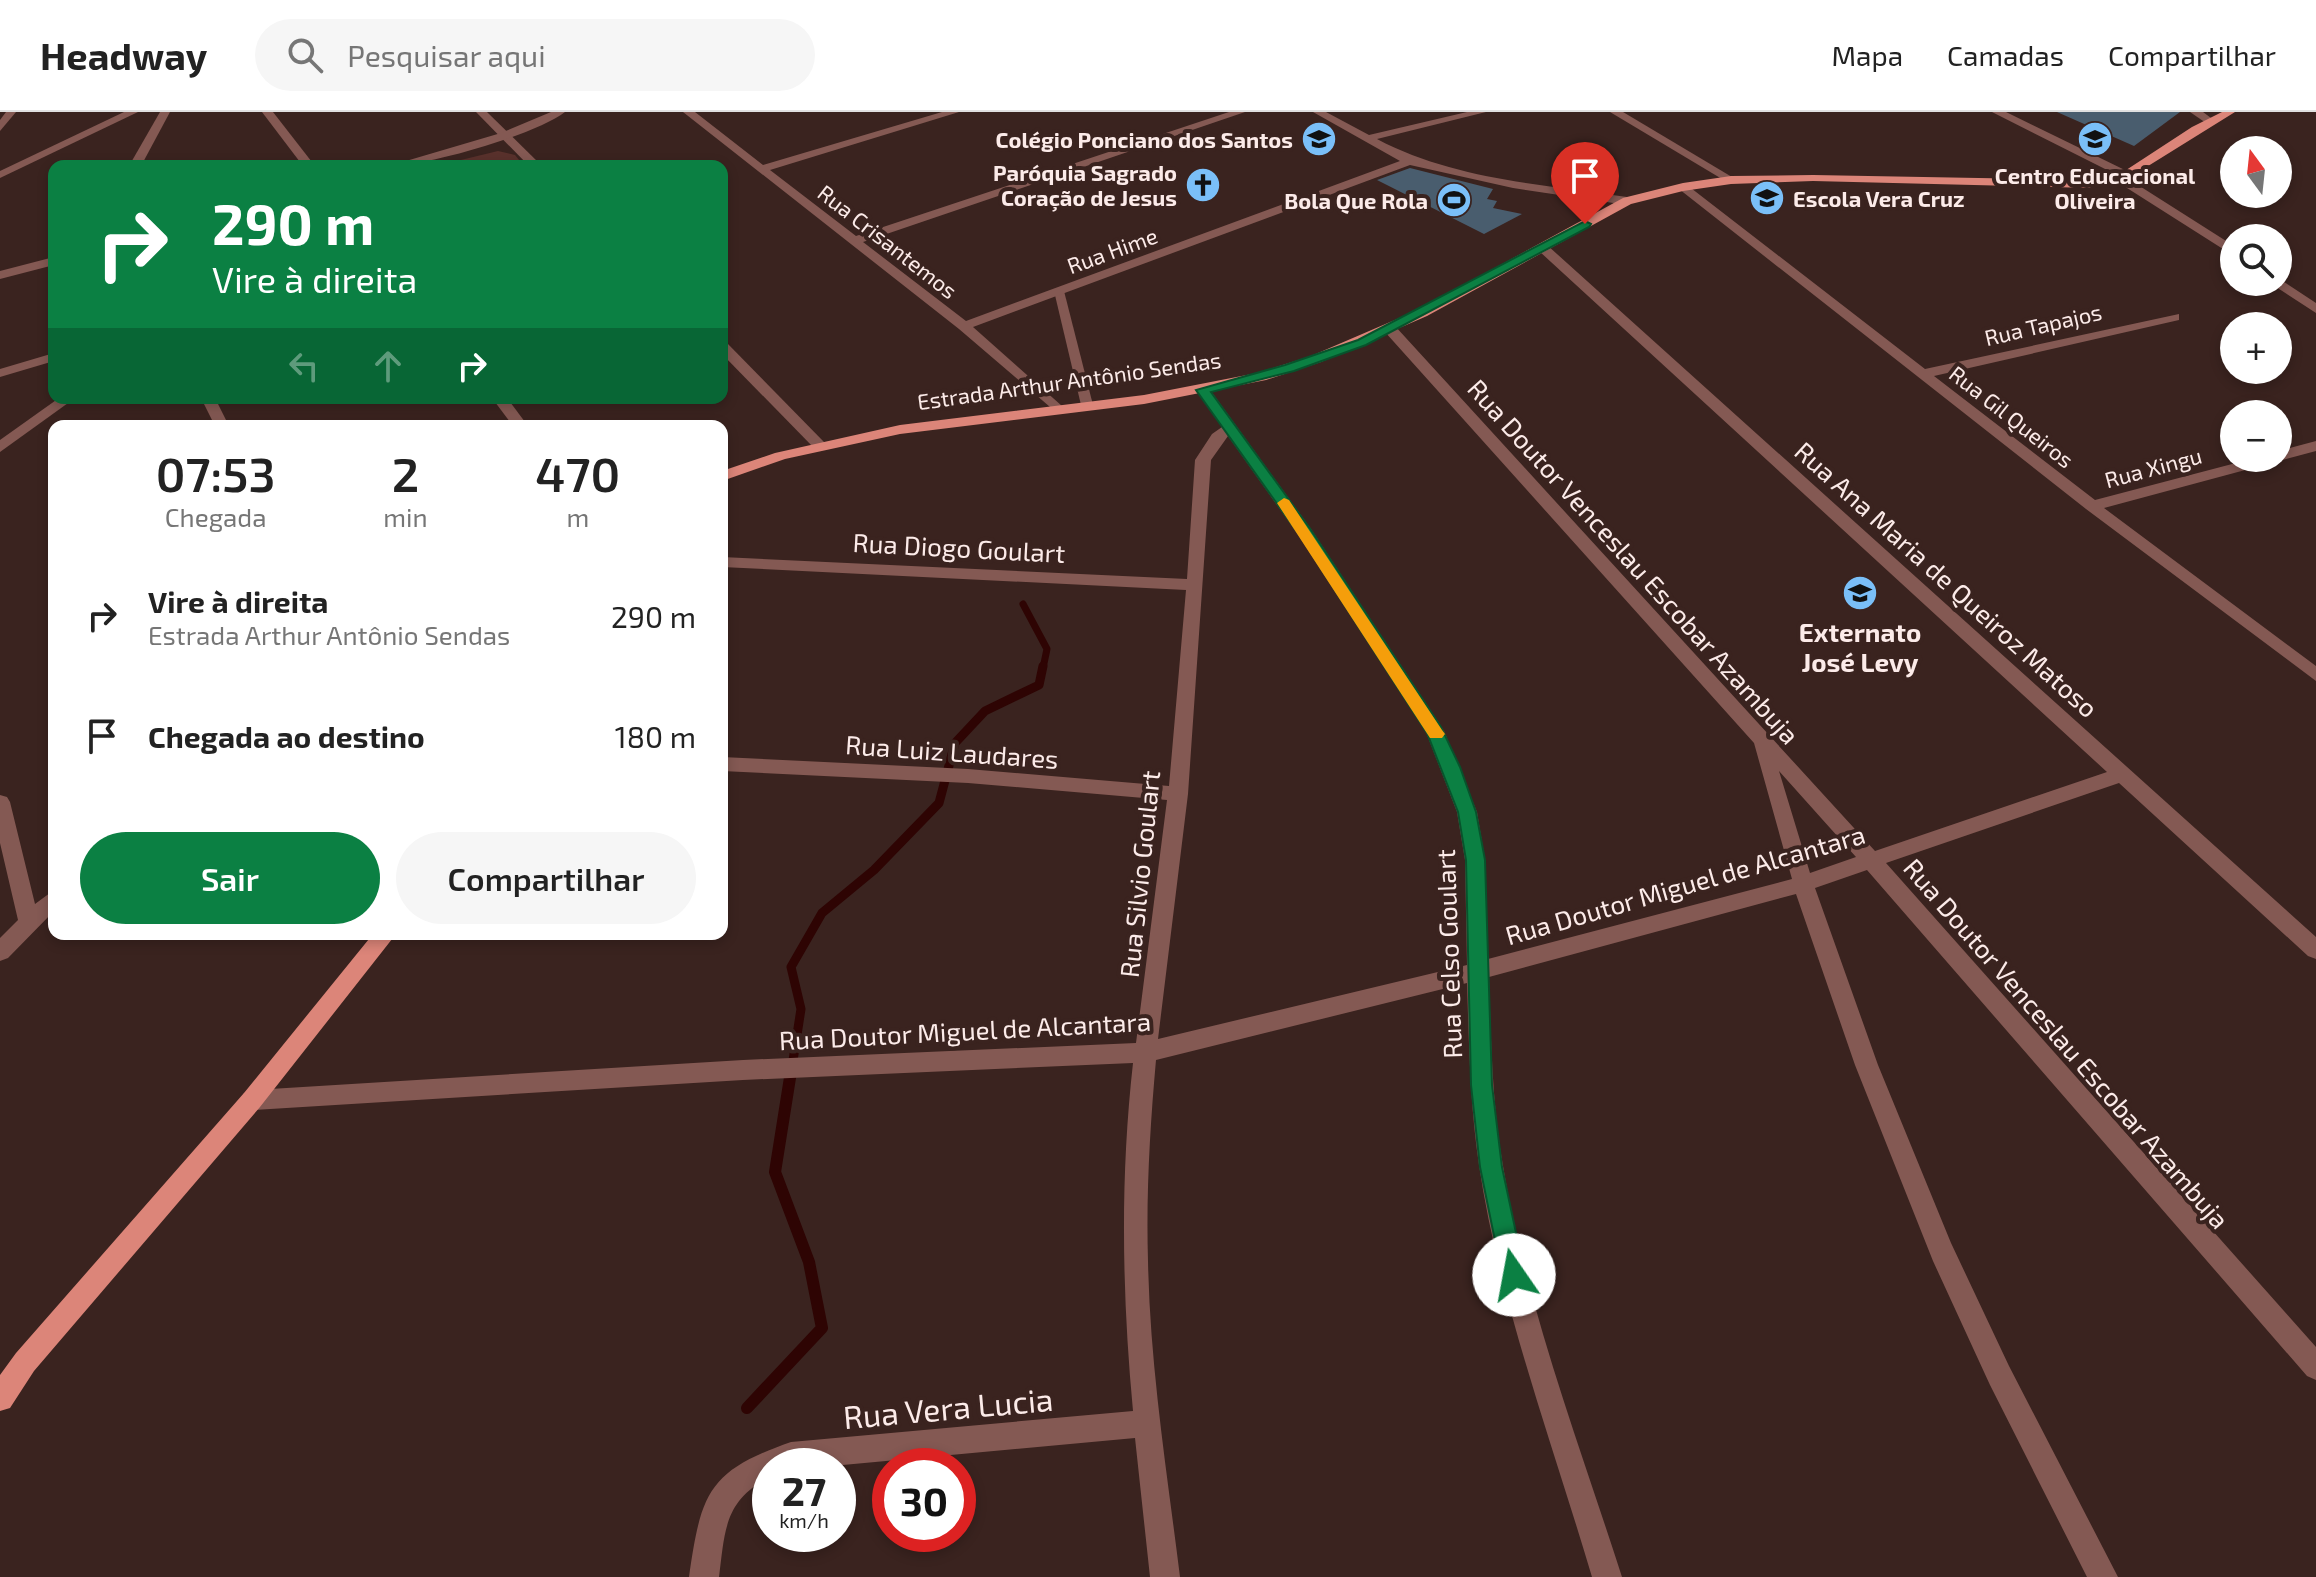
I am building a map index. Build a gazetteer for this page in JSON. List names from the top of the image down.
{
  "streets": {
    "main road": ["Estrada Arthur Antônio Sendas"],
    "street": [
      "Rua Crisantemos",
      "Rua Hime",
      "Rua Tapajos",
      "Rua Gil Queiros",
      "Rua Xingu",
      "Rua Diogo Goulart",
      "Rua Doutor Venceslau Escobar Azambuja",
      "Rua Ana Maria de Queiroz Matoso",
      "Rua Luiz Laudares",
      "Rua Silvio Goulart",
      "Rua Doutor Miguel de Alcantara",
      "Rua Celso Goulart",
      "Rua Vera Lucia"
    ]
  },
  "crossings": [
    ["Rua Crisantemos", "Rua Hime"],
    ["Rua Crisantemos", "Estrada Arthur Antônio Sendas"],
    ["Rua Tapajos", "Rua Gil Queiros"],
    ["Estrada Arthur Antônio Sendas", "Rua Gil Queiros"],
    ["Estrada Arthur Antônio Sendas", "Rua Doutor Venceslau Escobar Azambuja"],
    ["Estrada Arthur Antônio Sendas", "Rua Ana Maria de Queiroz Matoso"],
    ["Estrada Arthur Antônio Sendas", "Rua Celso Goulart"],
    ["Rua Gil Queiros", "Rua Xingu"],
    ["Rua Diogo Goulart", "Rua Silvio Goulart"],
    ["Rua Doutor Venceslau Escobar Azambuja", "Rua Doutor Miguel de Alcantara"],
    ["Rua Ana Maria de Queiroz Matoso", "Rua Doutor Miguel de Alcantara"],
    ["Rua Luiz Laudares", "Rua Silvio Goulart"],
    ["Rua Silvio Goulart", "Rua Doutor Miguel de Alcantara"],
    ["Rua Silvio Goulart", "Rua Celso Goulart"],
    ["Rua Silvio Goulart", "Rua Vera Lucia"],
    ["Rua Doutor Miguel de Alcantara", "Rua Celso Goulart"]
  ],
  "places": {
    "school or university": [
      "Colégio Ponciano dos Santos",
      "Centro Educacional Oliveira",
      "Escola Vera Cruz",
      "Externato José Levy"
    ],
    "church": ["Paróquia Sagrado Coração de Jesus"],
    "sports": ["Bola Que Rola"]
  },
  "north": "top",
  "page": {
    "header": "Headway",
    "search": "Pesquisar aqui",
    "nav": ["Mapa", "Camadas", "Compartilhar"],
    "map_buttons": ["+", "−"],
    "turn": ["290 m", "Vire à direita"],
    "eta": [
      "07:53",
      "Chegada",
      "2",
      "min",
      "470",
      "m"
    ],
    "list": [
      {
        "name": "Vire à direita",
        "note": "Estrada Arthur Antônio Sendas",
        "value": "290 m"
      },
      {
        "name": "Chegada ao destino",
        "value": "180 m"
      }
    ],
    "buttons": ["Sair", "Compartilhar"],
    "speed": "27 km/h",
    "limit": "30"
  }
}
